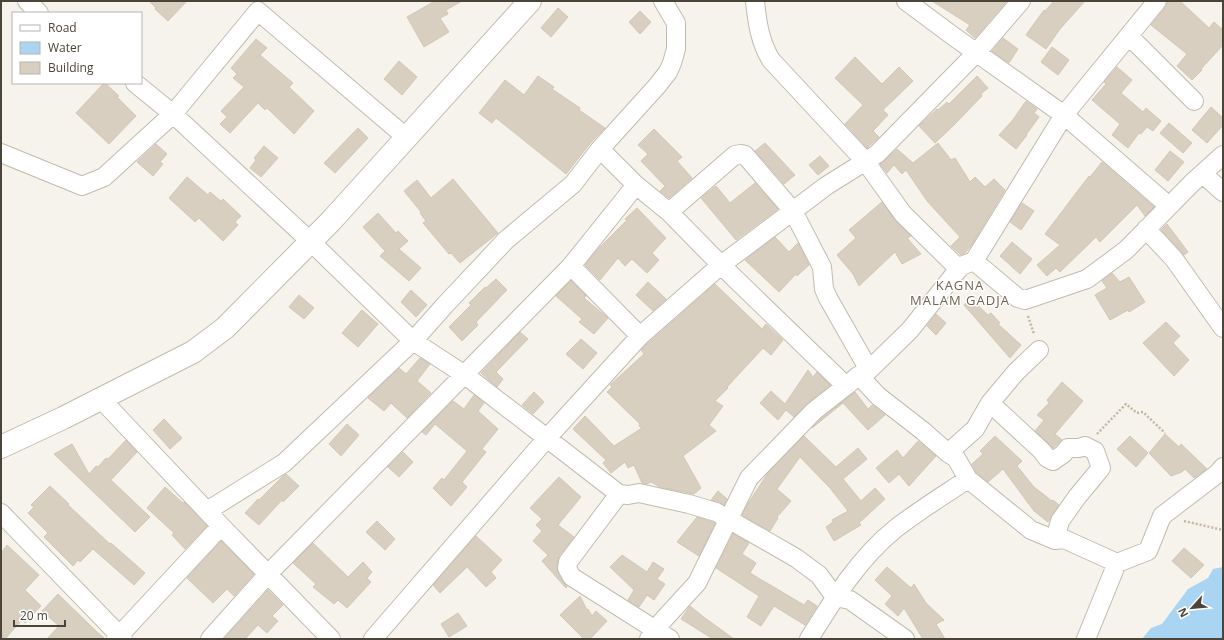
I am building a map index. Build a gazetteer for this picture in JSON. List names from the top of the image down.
{
  "districts": ["KAGNA MALAM GADJA"],
  "legend": ["Road", "Water", "Building"],
  "scale_bar": "20 m",
  "north": "bottom left"
}
